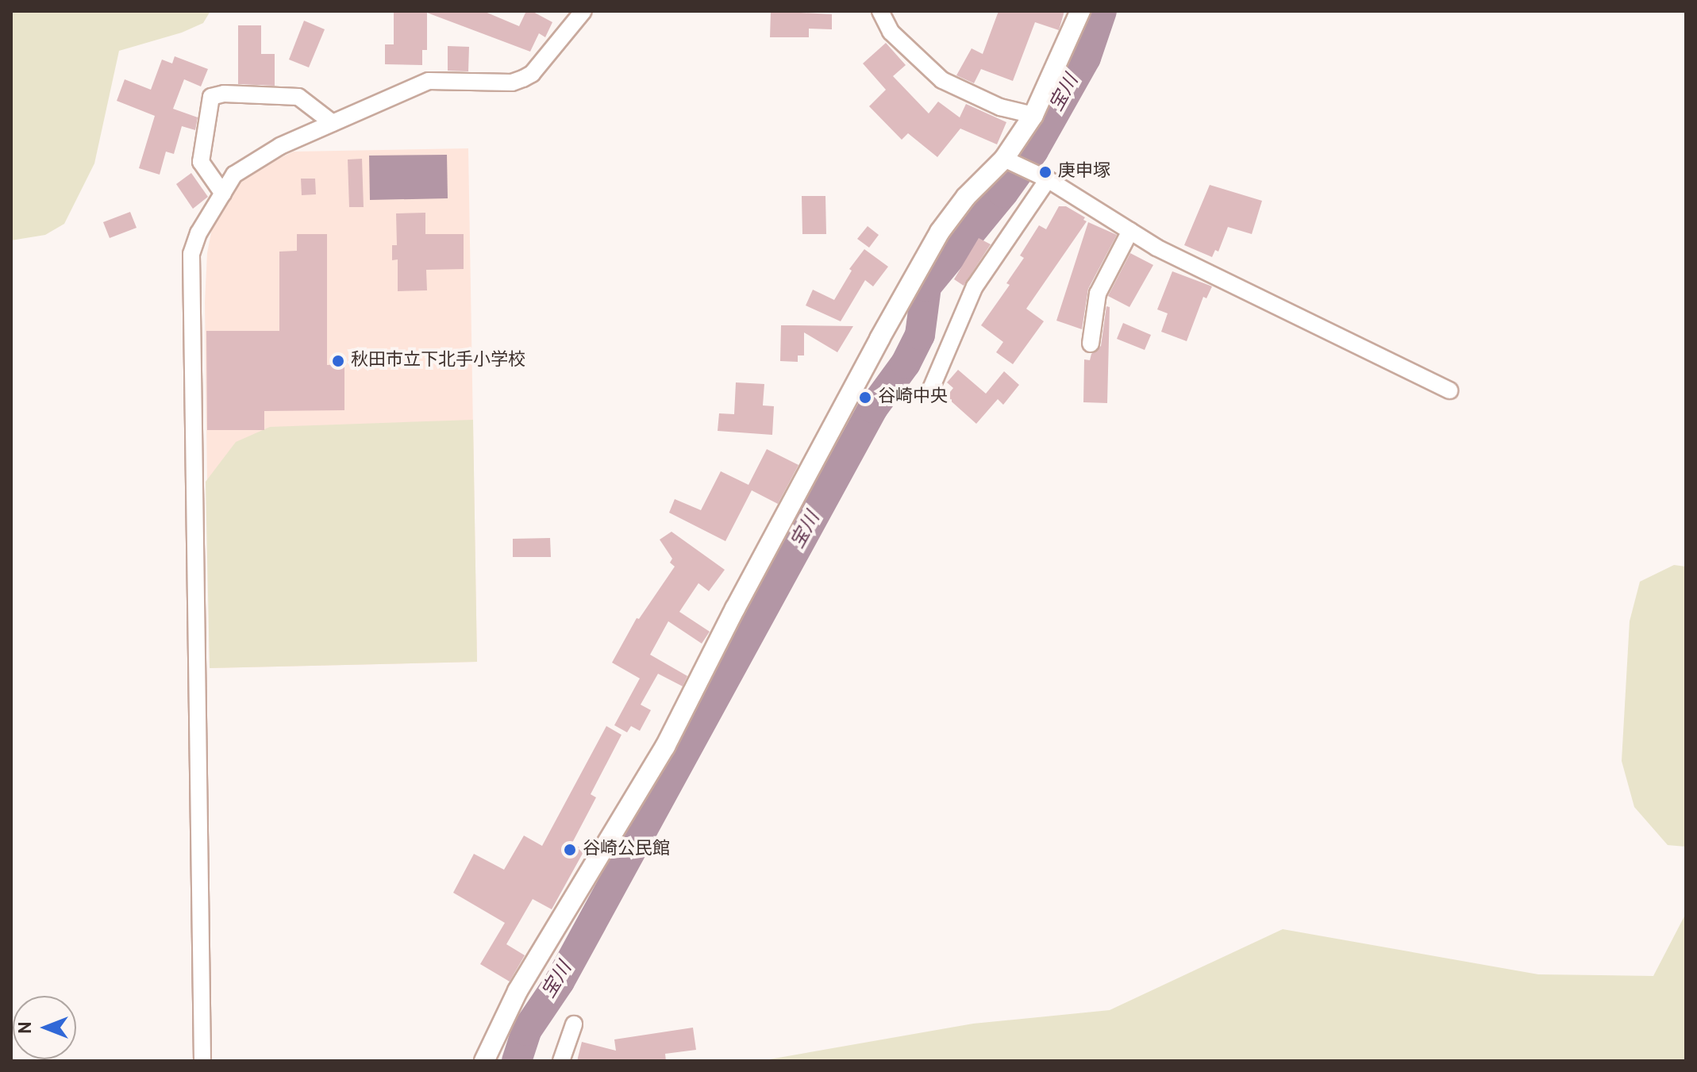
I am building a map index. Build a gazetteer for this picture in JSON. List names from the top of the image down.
{
  "water": ["宝川"],
  "places": [
    "庚申塚",
    "秋田市立下北手小学校",
    "谷崎中央",
    "谷崎公民館"
  ],
  "north": "left"
}
